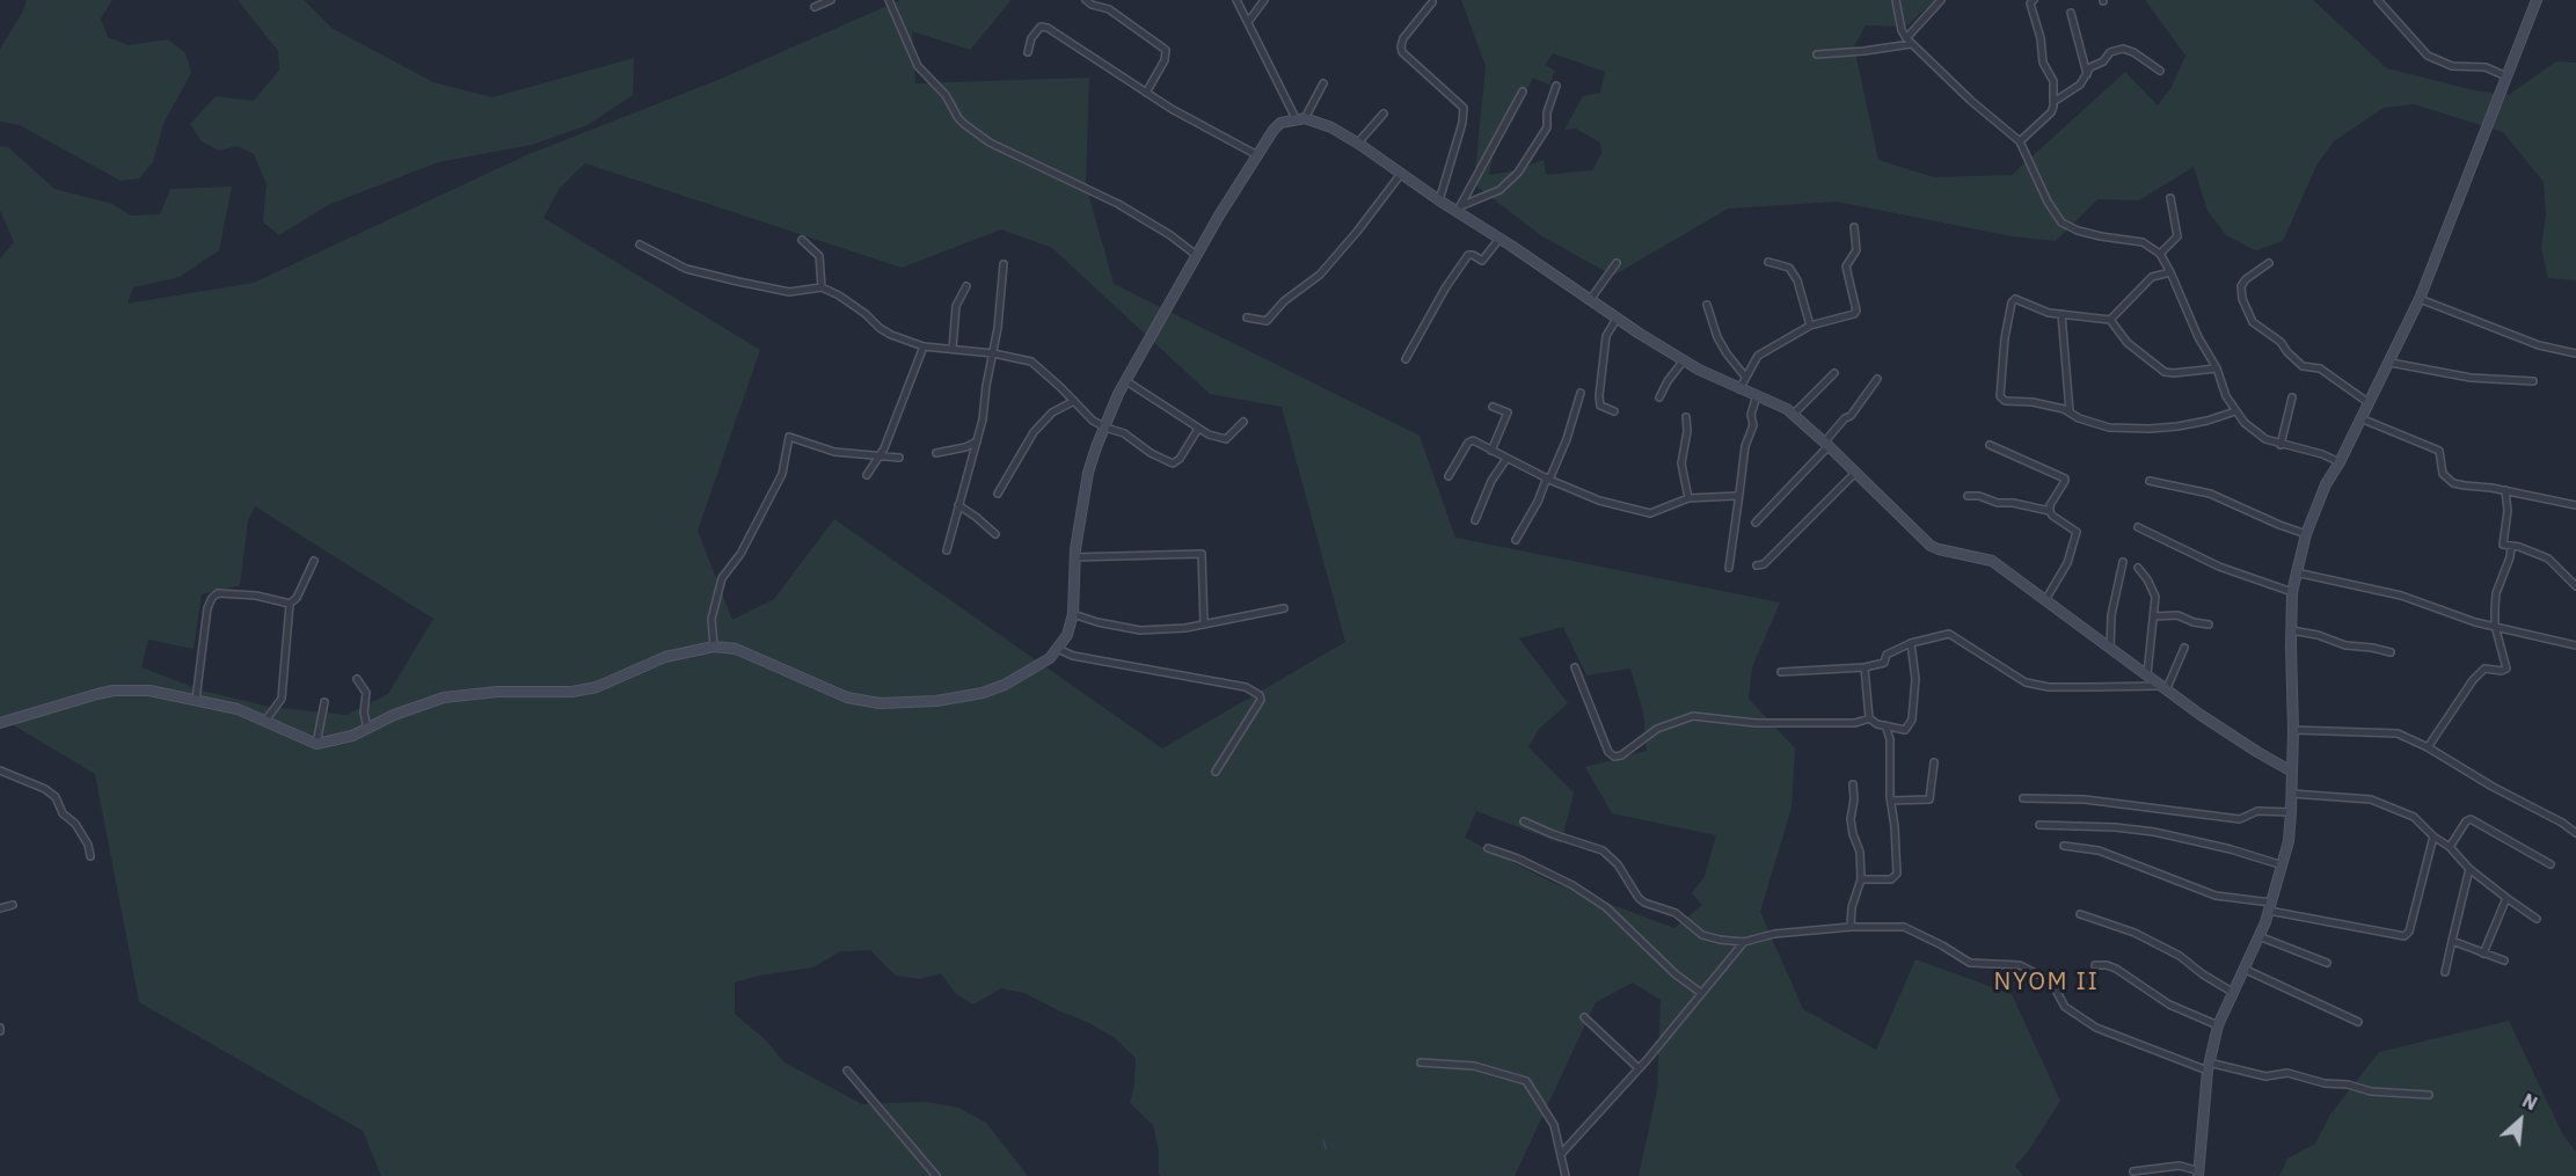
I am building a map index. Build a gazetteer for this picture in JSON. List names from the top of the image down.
{
  "districts": ["NYOM II"],
  "north": "top right"
}
